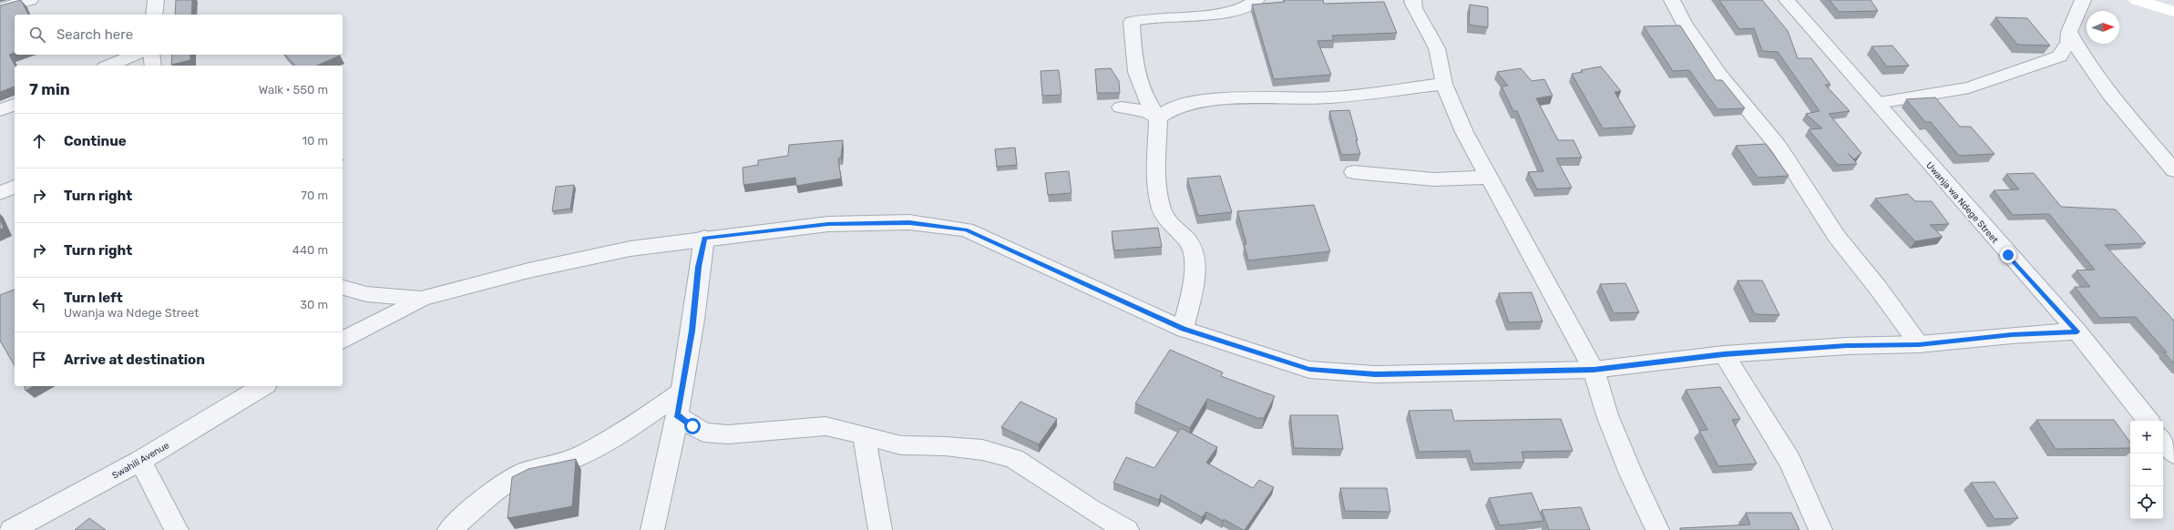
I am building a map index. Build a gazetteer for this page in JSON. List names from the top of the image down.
{
  "streets": {
    "street": ["Uwanja wa Ndege Street", "Swahili Avenue"]
  },
  "north": "right",
  "page": {
    "search": "Search here",
    "heading": ["7 min", "Walk · 550 m"],
    "list": [
      ["Continue", "10 m"],
      ["Turn right", "70 m"],
      ["Turn right", "440 m"],
      ["Turn left", "Uwanja wa Ndege Street", "30 m"],
      "Arrive at destination"
    ],
    "map_buttons": ["+", "−"]
  }
}
